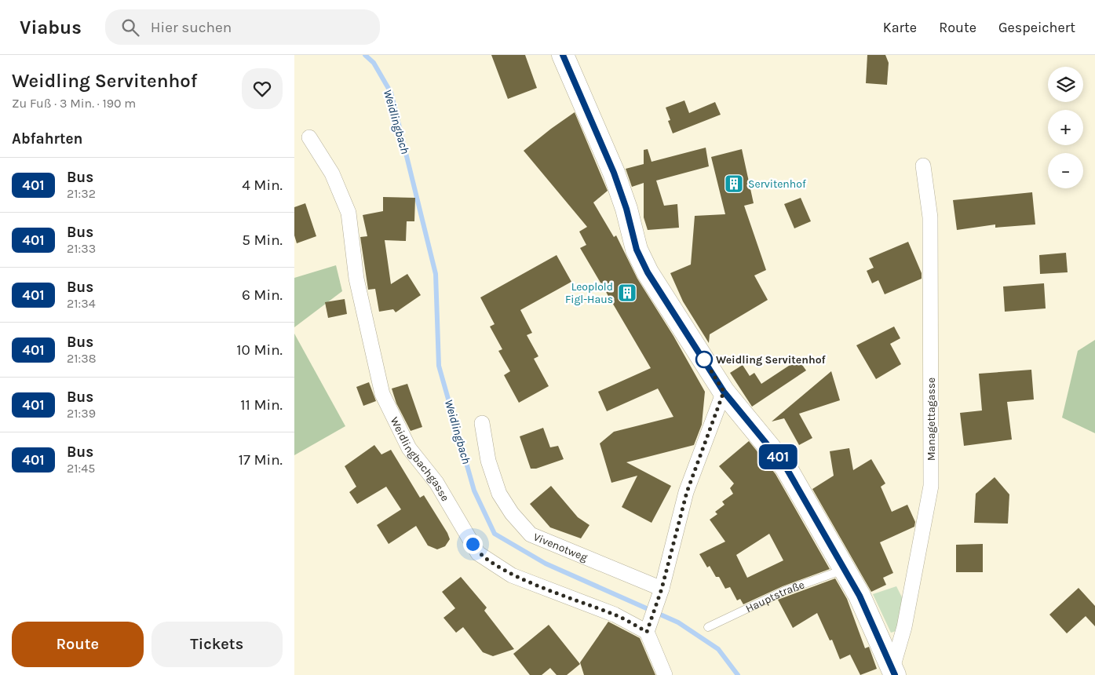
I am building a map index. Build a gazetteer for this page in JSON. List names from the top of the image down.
{
  "streets": {
    "street": ["Managettagasse", "Weidlingbachgasse", "Vivenotweg"],
    "lane": ["Hauptstraße"]
  },
  "water": ["Weidlingbach"],
  "places": {
    "building": ["Servitenhof", "Leoplold Figl-Haus"],
    "other": ["Weidling Servitenhof"]
  },
  "lines": ["bus line 401"],
  "page": {
    "header": "Viabus",
    "search": "Hier suchen",
    "nav": ["Karte", "Route", "Gespeichert"],
    "heading": [
      ["Weidling Servitenhof", "Zu Fuß · 3 Min. · 190 m"],
      "Abfahrten"
    ],
    "on_map": "401",
    "map_buttons": ["+", "−"],
    "list": [
      {
        "mark": "401",
        "name": "Bus",
        "note": "21:32",
        "value": "4 Min."
      },
      {
        "mark": "401",
        "name": "Bus",
        "note": "21:33",
        "value": "5 Min."
      },
      {
        "mark": "401",
        "name": "Bus",
        "note": "21:34",
        "value": "6 Min."
      },
      {
        "mark": "401",
        "name": "Bus",
        "note": "21:38",
        "value": "10 Min."
      },
      {
        "mark": "401",
        "name": "Bus",
        "note": "21:39",
        "value": "11 Min."
      },
      {
        "mark": "401",
        "name": "Bus",
        "note": "21:45",
        "value": "17 Min."
      }
    ],
    "buttons": ["Route", "Tickets"]
  }
}
